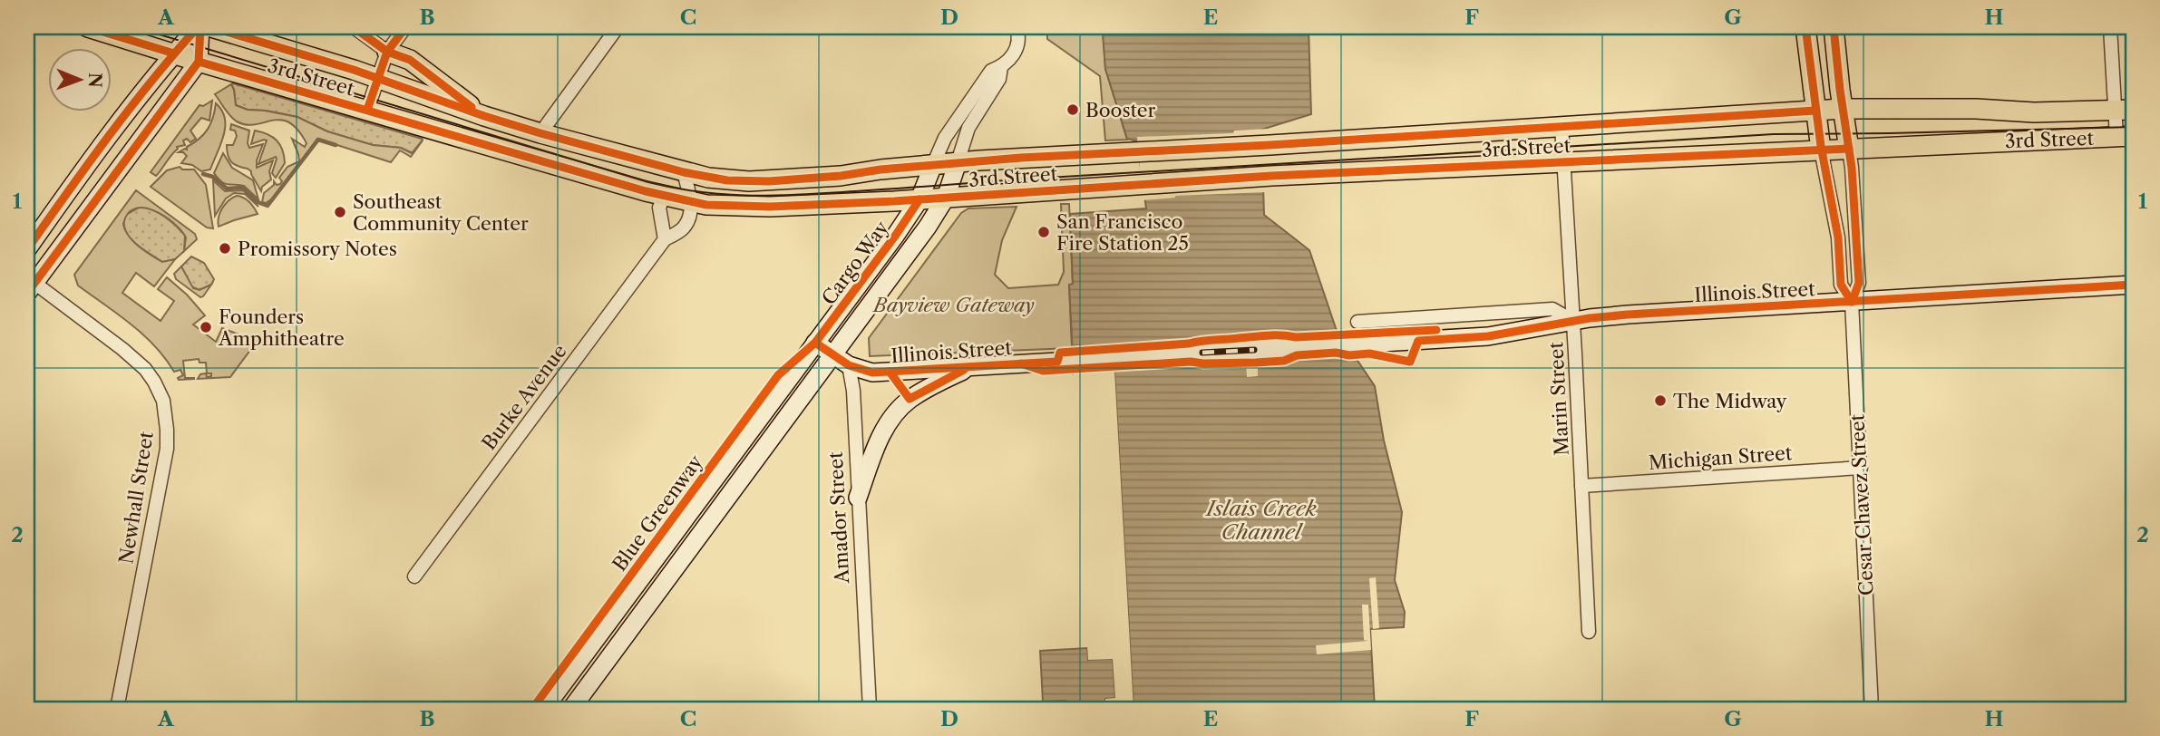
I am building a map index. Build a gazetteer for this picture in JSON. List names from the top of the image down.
{
  "streets": {
    "main road": [
      "3rd Street",
      "Cargo Way",
      "Illinois Street",
      "Cesar Chavez Street"
    ],
    "street": [
      "Burke Avenue",
      "Marin Street",
      "Michigan Street",
      "Newhall Street",
      "Amador Street"
    ],
    "cycle path": ["Blue Greenway"]
  },
  "crossings": [
    ["3rd Street", "Cargo Way"],
    ["3rd Street", "Burke Avenue"],
    ["3rd Street", "Marin Street"],
    ["3rd Street", "Cesar Chavez Street"],
    ["Illinois Street", "Marin Street"],
    ["Illinois Street", "Cesar Chavez Street"],
    ["Illinois Street", "Amador Street"],
    ["Marin Street", "Michigan Street"],
    ["Michigan Street", "Cesar Chavez Street"]
  ],
  "water": ["Islais Creek Channel"],
  "parks": ["Bayview Gateway"],
  "places": [
    "Booster",
    "Southeast Community Center",
    "San Francisco Fire Station 25",
    "Promissory Notes",
    "Founders Amphitheatre",
    "The Midway"
  ],
  "north": "right",
  "grid": {
    "columns": [
      "A",
      "B",
      "C",
      "D",
      "E",
      "F",
      "G",
      "H"
    ],
    "rows": ["1", "2"]
  }
}
